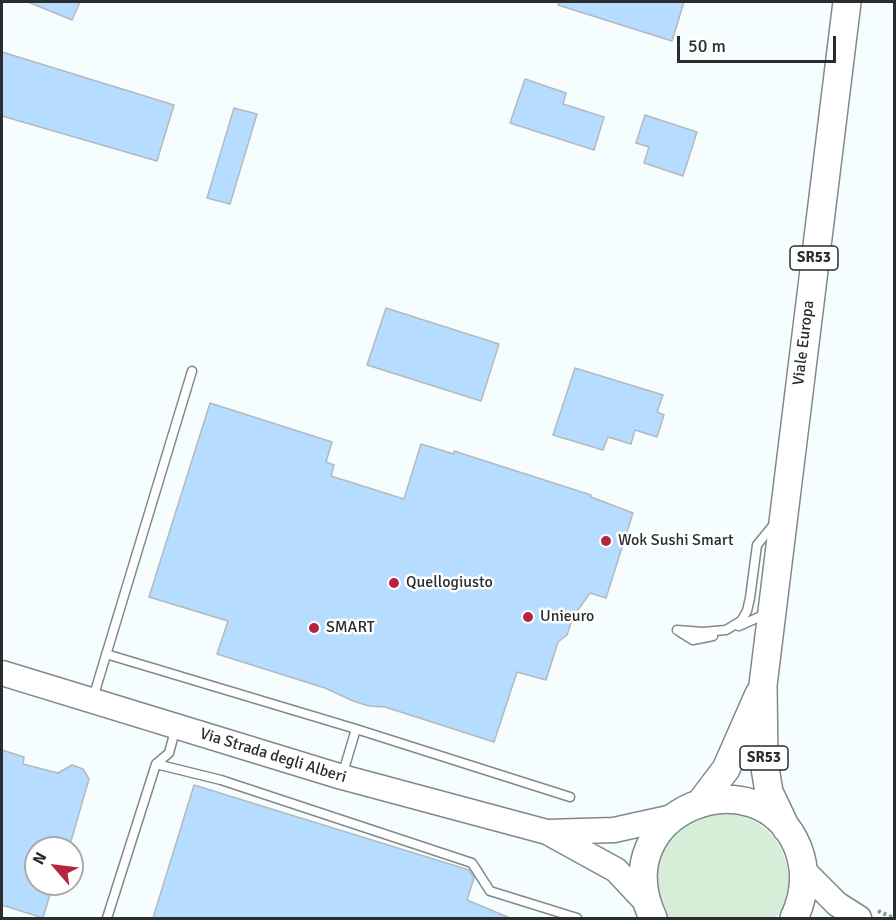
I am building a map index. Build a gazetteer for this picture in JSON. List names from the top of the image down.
{
  "streets": {
    "main road": ["SR53", "Viale Europa", "Via Strada degli Alberi"]
  },
  "crossings": [
    ["Viale Europa", "Via Strada degli Alberi"]
  ],
  "places": [
    "Wok Sushi Smart",
    "Quellogiusto",
    "Unieuro",
    "SMART"
  ],
  "scale_bar": "50 m",
  "north": "top left"
}
